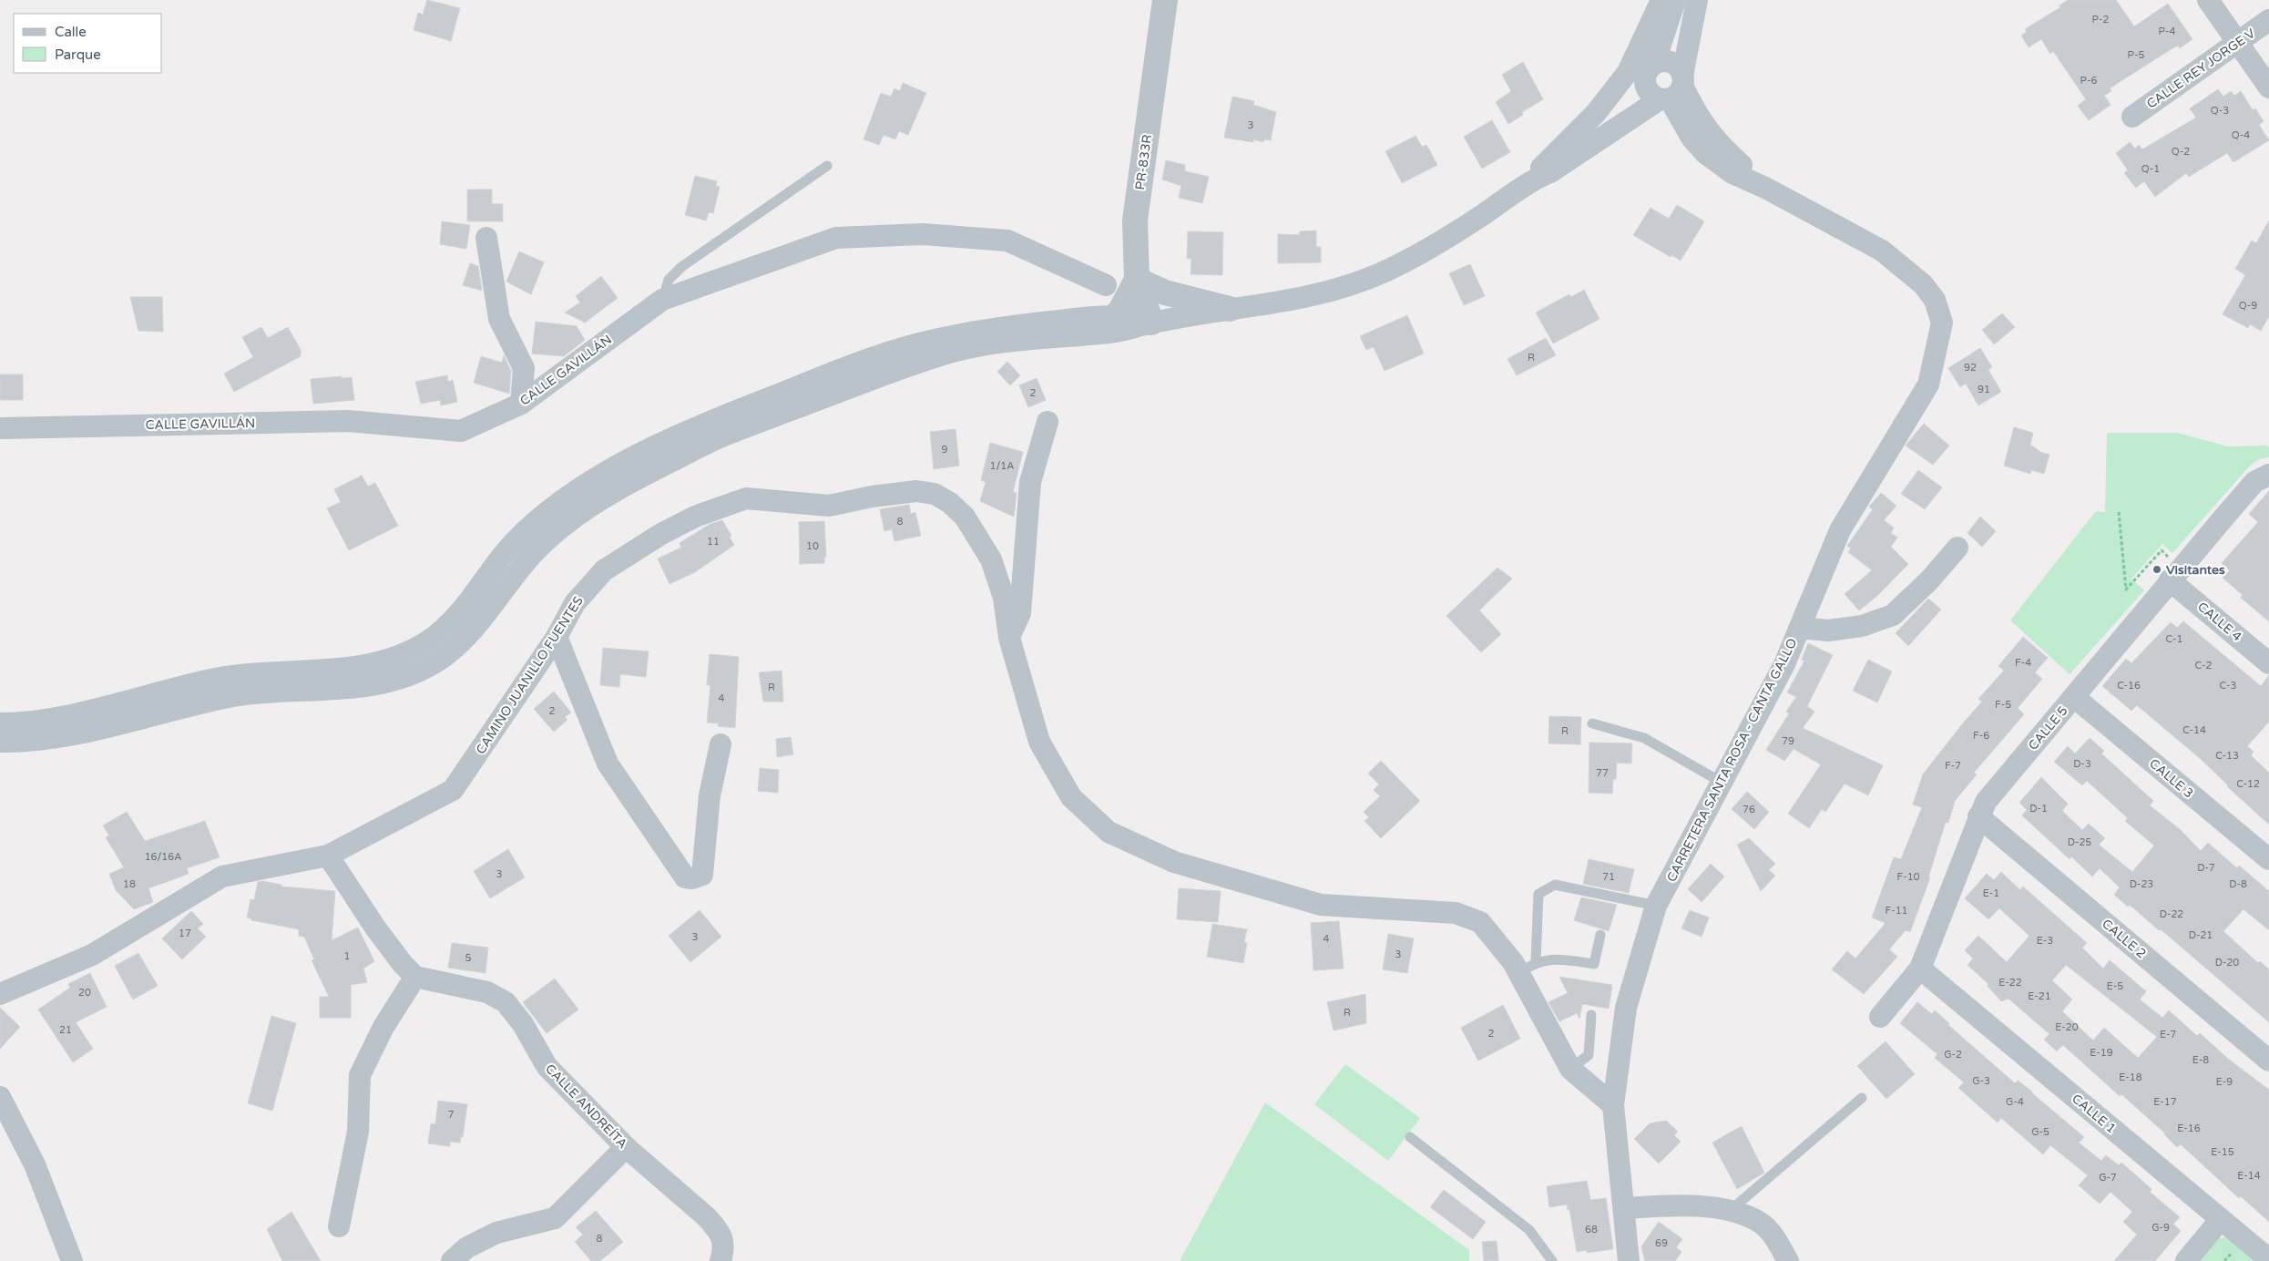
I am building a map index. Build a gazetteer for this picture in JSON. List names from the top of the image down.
{
  "streets": {
    "street": [
      "CALLE REY JORGE V",
      "PR-833R",
      "CALLE GAVILLÁN",
      "CALLE 4",
      "CAMINO JUANILLO FUENTES",
      "CALLE 5",
      "CARRETERA SANTA ROSA - CANTA GALLO",
      "CALLE 3",
      "CALLE 2",
      "CALLE ANDREÍTA",
      "CALLE 1"
    ]
  },
  "crossings": [
    ["CALLE 4", "CALLE 5"],
    ["CAMINO JUANILLO FUENTES", "CARRETERA SANTA ROSA - CANTA GALLO"],
    ["CALLE 5", "CALLE 3"],
    ["CALLE 5", "CALLE 2"],
    ["CALLE 5", "CALLE 1"]
  ],
  "places": ["Visitantes"],
  "house_numbers": [
    "P-2",
    "P-4",
    "P-5",
    "P-6",
    "Q-3",
    "3",
    "Q-4",
    "Q-2",
    "Q-1",
    "Q-9",
    "R",
    "92",
    "91",
    "2",
    "9",
    "1/1A",
    "8",
    "11",
    "10",
    "C-1",
    "F-4",
    "C-2",
    "C-16",
    "C-3",
    "R",
    "4",
    "F-5",
    "2",
    "C-14",
    "R",
    "F-6",
    "79",
    "C-13",
    "D-3",
    "F-7",
    "77",
    "C-12",
    "D-1",
    "76",
    "D-25",
    "16/16A",
    "D-7",
    "3",
    "71",
    "F-10",
    "18",
    "D-23",
    "D-8",
    "E-1",
    "F-11",
    "D-22",
    "17",
    "D-21",
    "3",
    "4",
    "E-3",
    "3",
    "1",
    "5",
    "D-20",
    "E-22",
    "E-5",
    "20",
    "E-21",
    "R",
    "E-20",
    "21",
    "2",
    "E-7",
    "E-19",
    "G-2",
    "E-8",
    "E-18",
    "G-3",
    "E-9",
    "G-4",
    "E-17",
    "7",
    "E-16",
    "G-5",
    "E-15",
    "E-14",
    "G-7",
    "G-9",
    "68",
    "8",
    "69"
  ],
  "legend": ["Calle", "Parque"]
}
